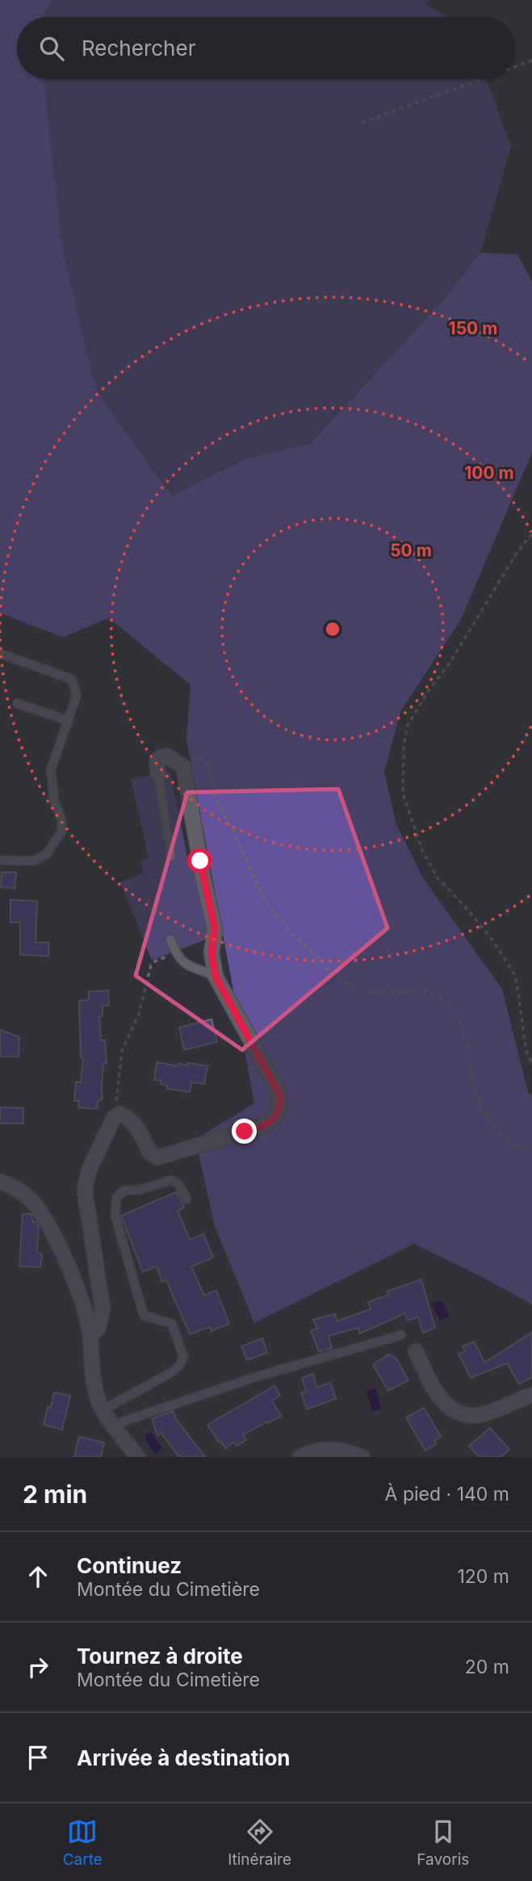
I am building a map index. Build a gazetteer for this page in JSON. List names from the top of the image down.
{
  "page": {
    "search": "Rechercher",
    "heading": ["2 min", "À pied · 140 m"],
    "list": [
      ["Continuez", "Montée du Cimetière", "120 m"],
      ["Tournez à droite", "Montée du Cimetière", "20 m"],
      "Arrivée à destination"
    ],
    "nav": ["Carte", "Itinéraire", "Favoris"]
  },
  "rings": ["150 m", "100 m", "50 m"]
}
